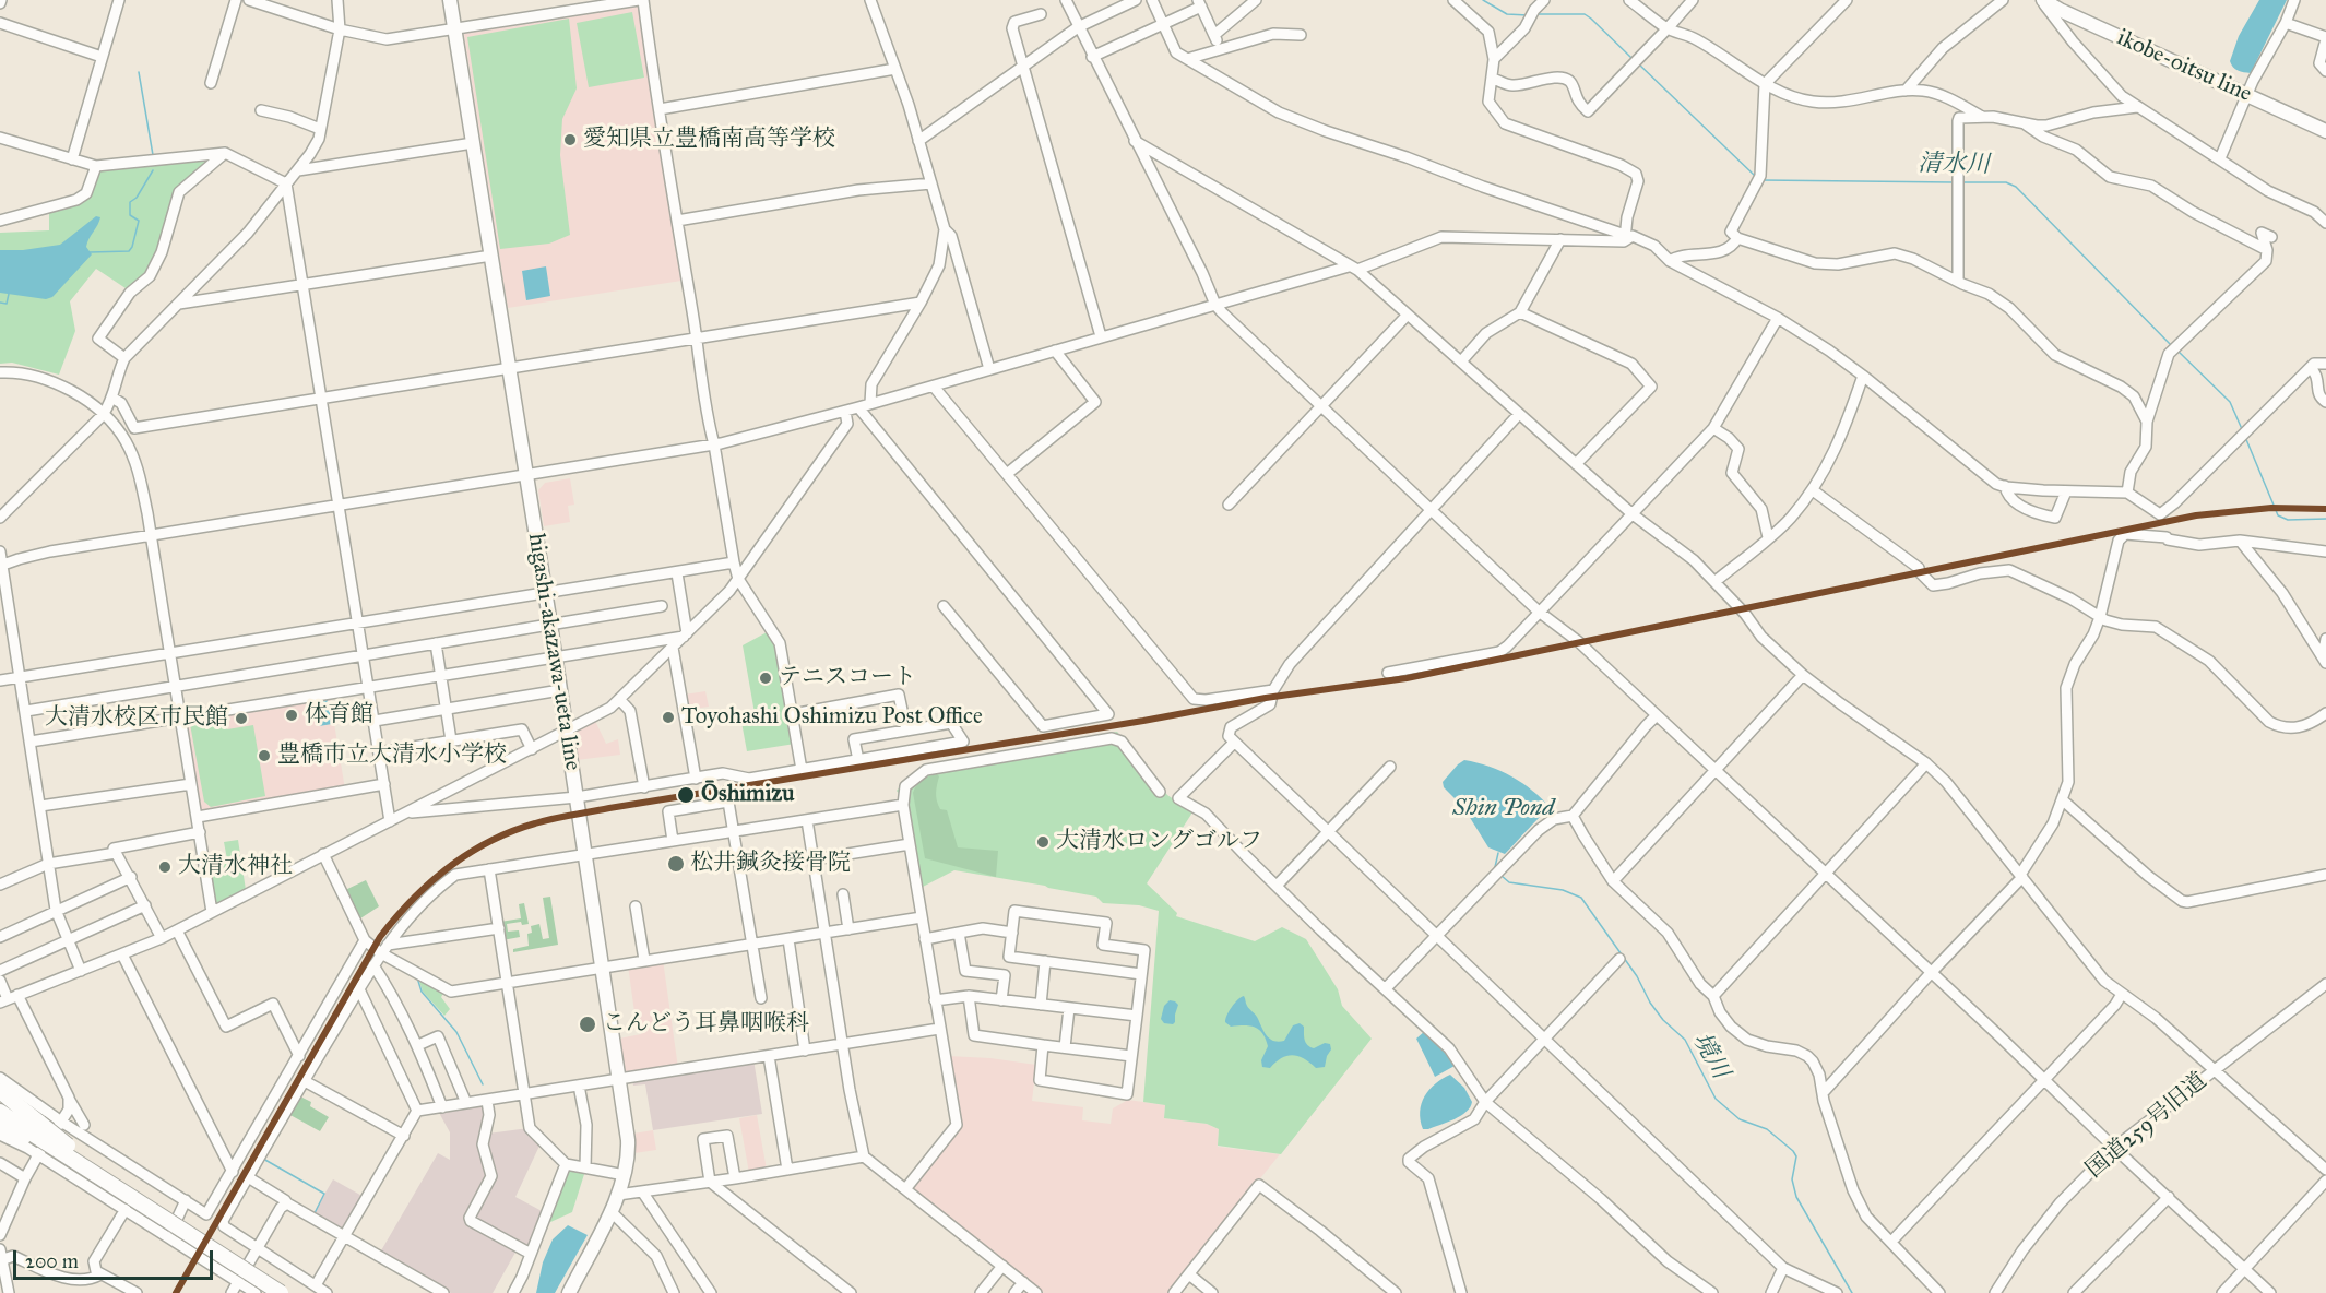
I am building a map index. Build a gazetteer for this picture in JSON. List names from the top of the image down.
{
  "streets": {
    "main road": ["ikobe-oitsu line", "higashi-akazawa-ueta line"],
    "street": ["国道259号旧道"]
  },
  "water": ["清水川", "Shin Pond", "境川"],
  "places": [
    "愛知県立豊橋南高等学校",
    "テニスコート",
    "体育館",
    "Toyohashi Oshimizu Post Office",
    "大清水校区市民館",
    "豊橋市立大清水小学校",
    "Ōshimizu",
    "大清水ロングゴルフ",
    "松井鍼灸接骨院",
    "大清水神社",
    "こんどう耳鼻咽喉科"
  ],
  "scale_bar": "200 m"
}
